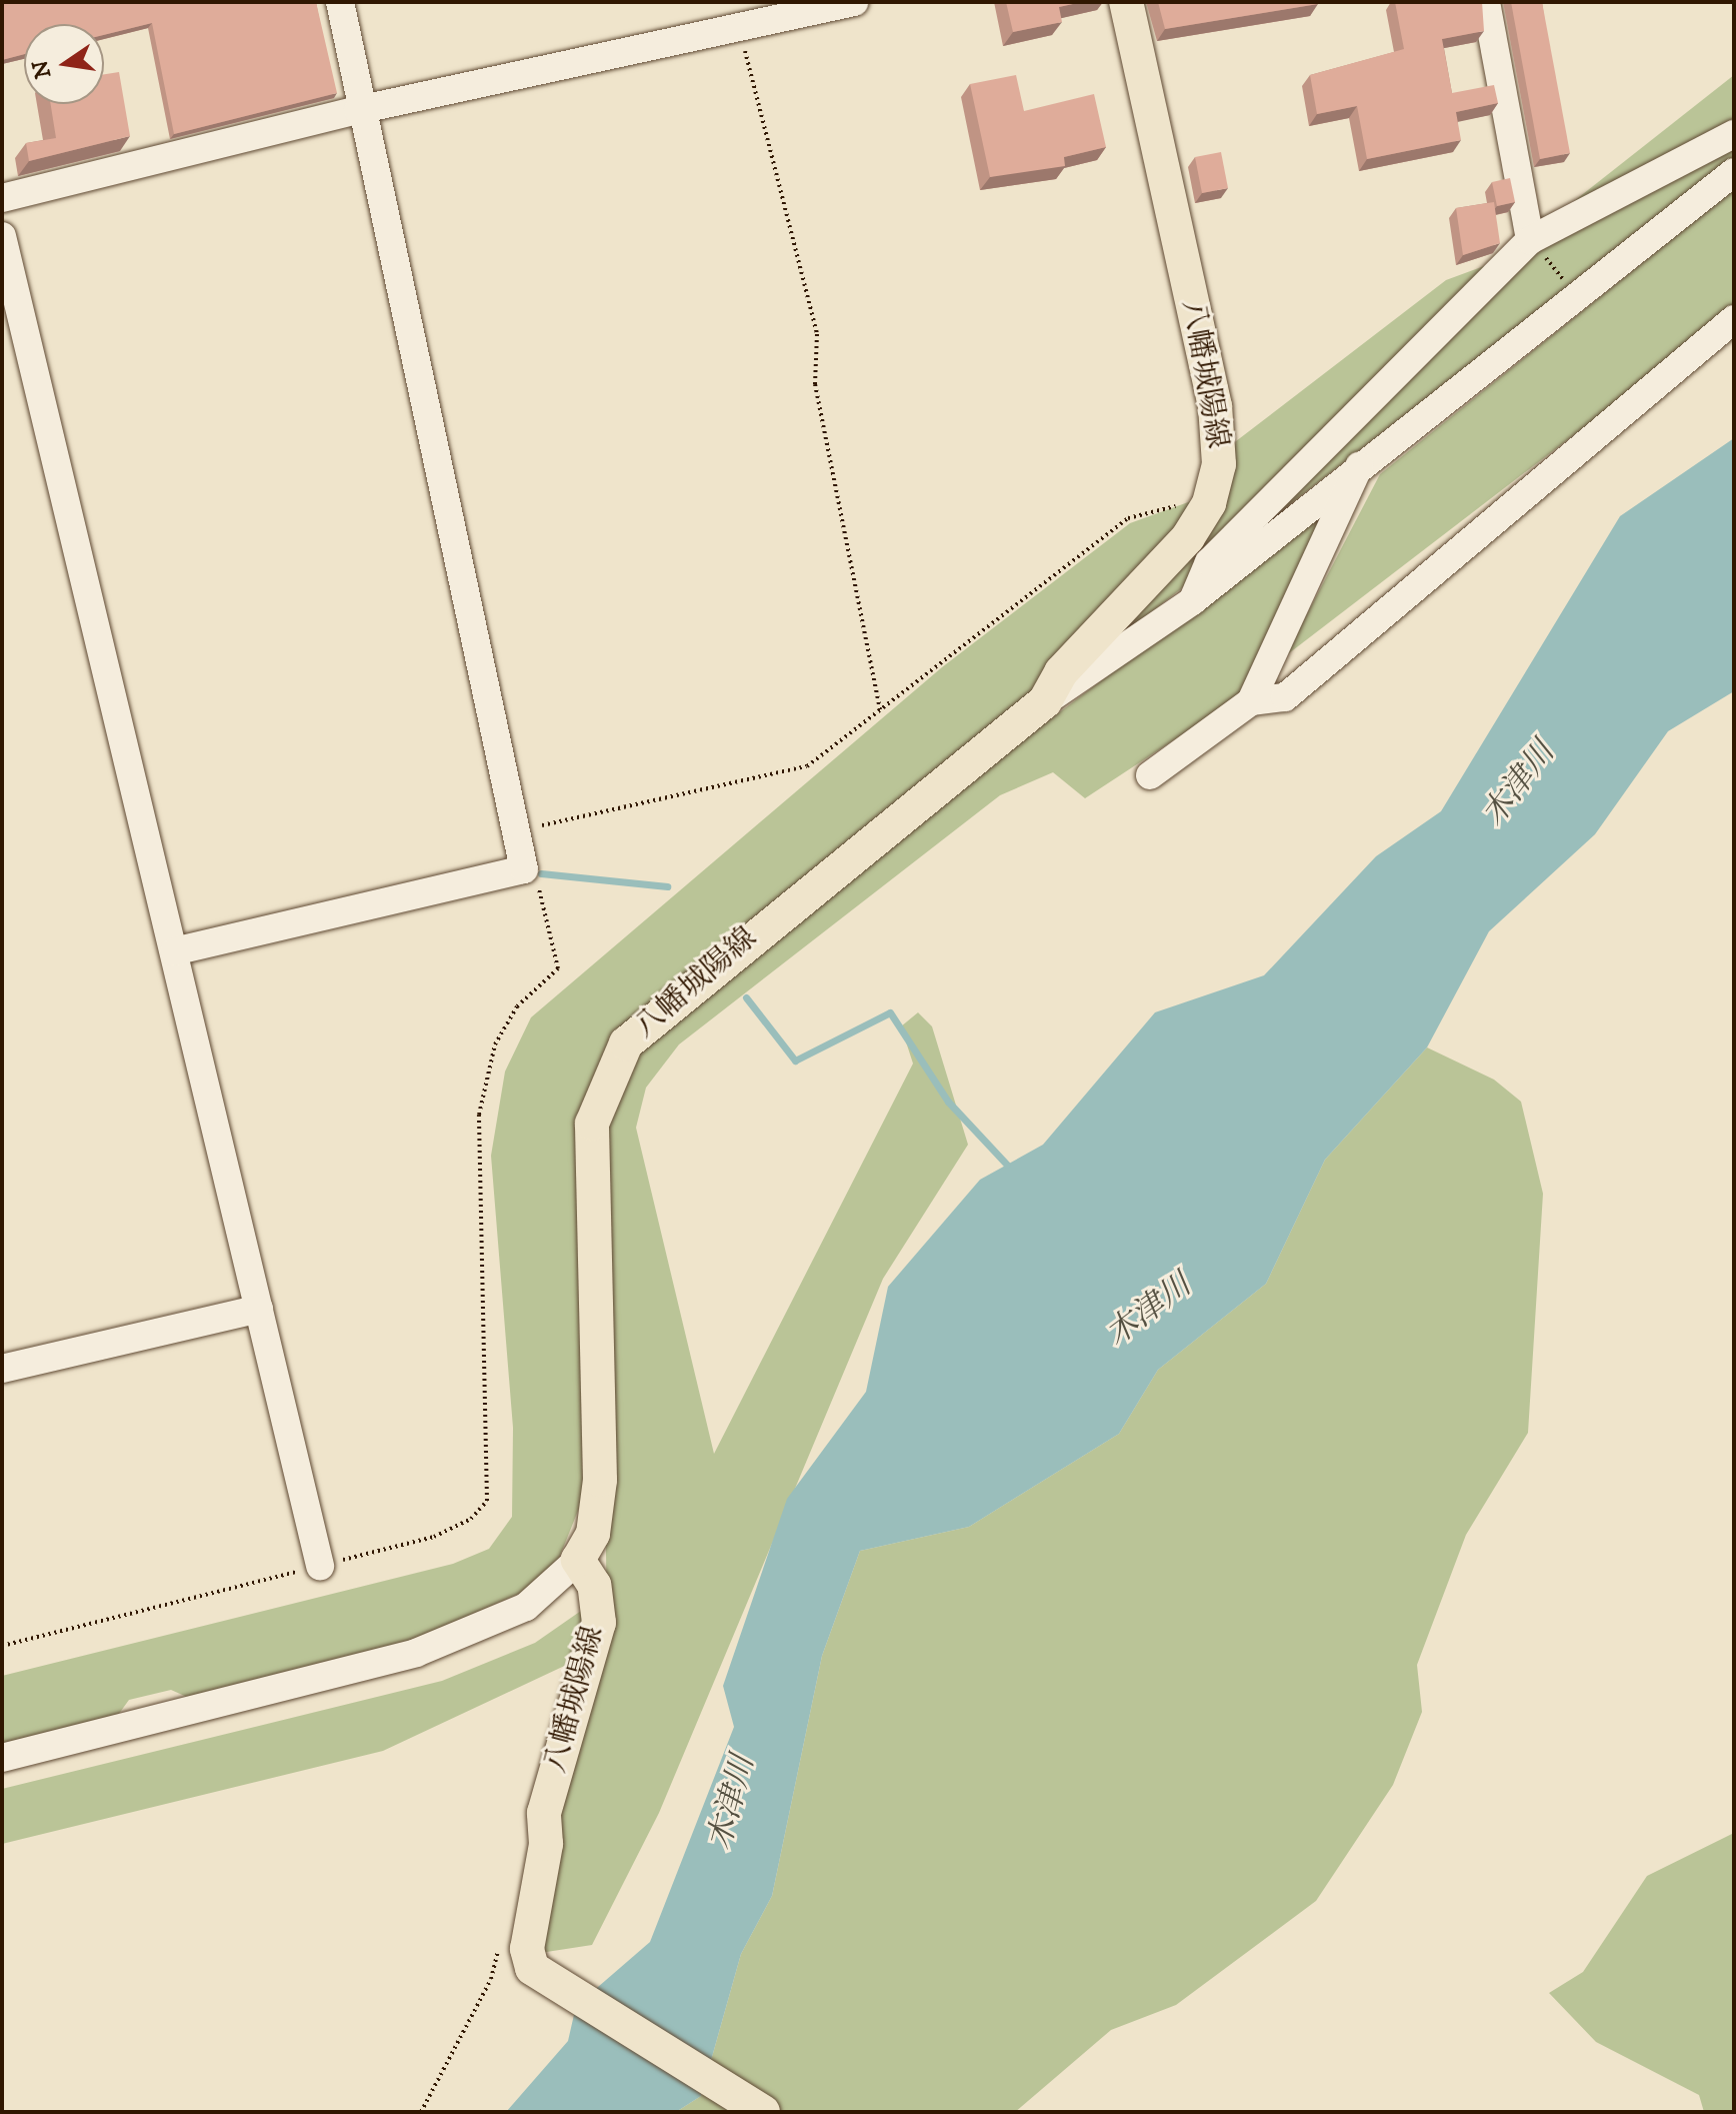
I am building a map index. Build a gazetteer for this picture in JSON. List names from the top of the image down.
{
  "streets": {
    "main road": ["八幡城陽線"]
  },
  "water": ["木津川"],
  "north": "left"
}
